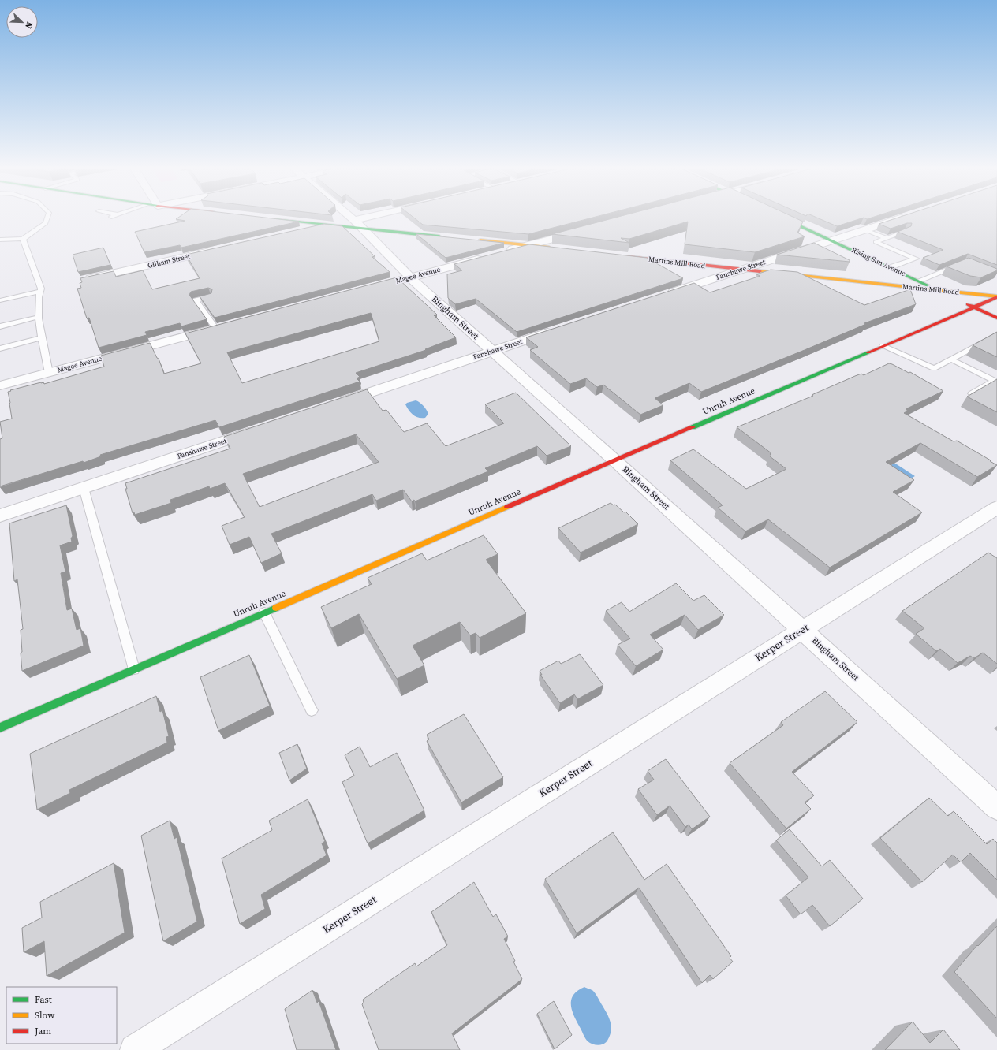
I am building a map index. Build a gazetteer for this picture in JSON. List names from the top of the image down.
{
  "streets": {
    "street": [
      "Gilham Street",
      "Rising Sun Avenue",
      "Martins Mill Road",
      "Fanshawe Street",
      "Magee Avenue",
      "Bingham Street",
      "Unruh Avenue",
      "Kerper Street"
    ]
  },
  "crossings": [
    ["Rising Sun Avenue", "Martins Mill Road"],
    ["Rising Sun Avenue", "Fanshawe Street"],
    ["Rising Sun Avenue", "Unruh Avenue"],
    ["Martins Mill Road", "Fanshawe Street"],
    ["Martins Mill Road", "Unruh Avenue"],
    ["Fanshawe Street", "Bingham Street"],
    ["Magee Avenue", "Bingham Street"],
    ["Bingham Street", "Unruh Avenue"],
    ["Bingham Street", "Kerper Street"]
  ],
  "legend": ["Fast", "Slow", "Jam"],
  "north": "bottom right"
}
